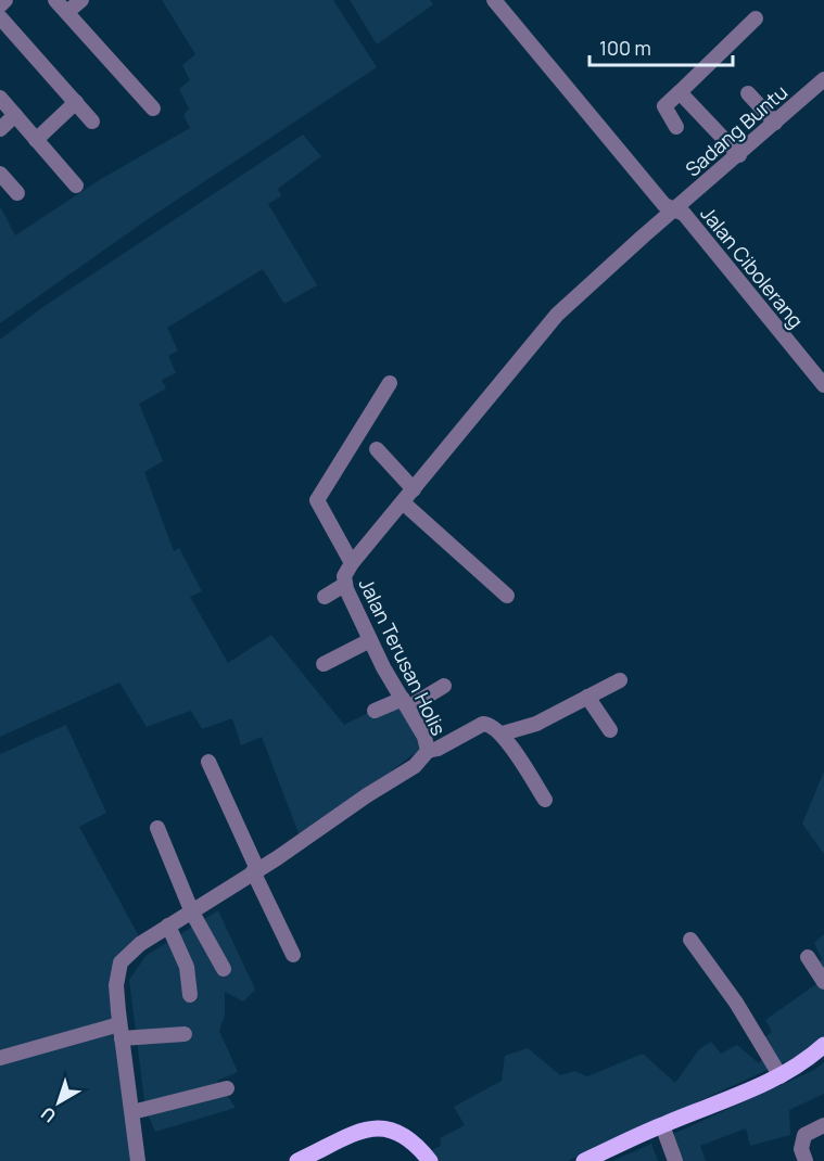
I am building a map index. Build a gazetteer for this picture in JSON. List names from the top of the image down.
{
  "streets": {
    "street": ["Sadang Buntu", "Jalan Cibolerang", "Jalan Terusan Holis"]
  },
  "crossings": [
    ["Sadang Buntu", "Jalan Cibolerang"],
    ["Sadang Buntu", "Jalan Terusan Holis"],
    ["Jalan Cibolerang", "Jalan Terusan Holis"]
  ],
  "scale_bar": "100 m",
  "north": "bottom left"
}
